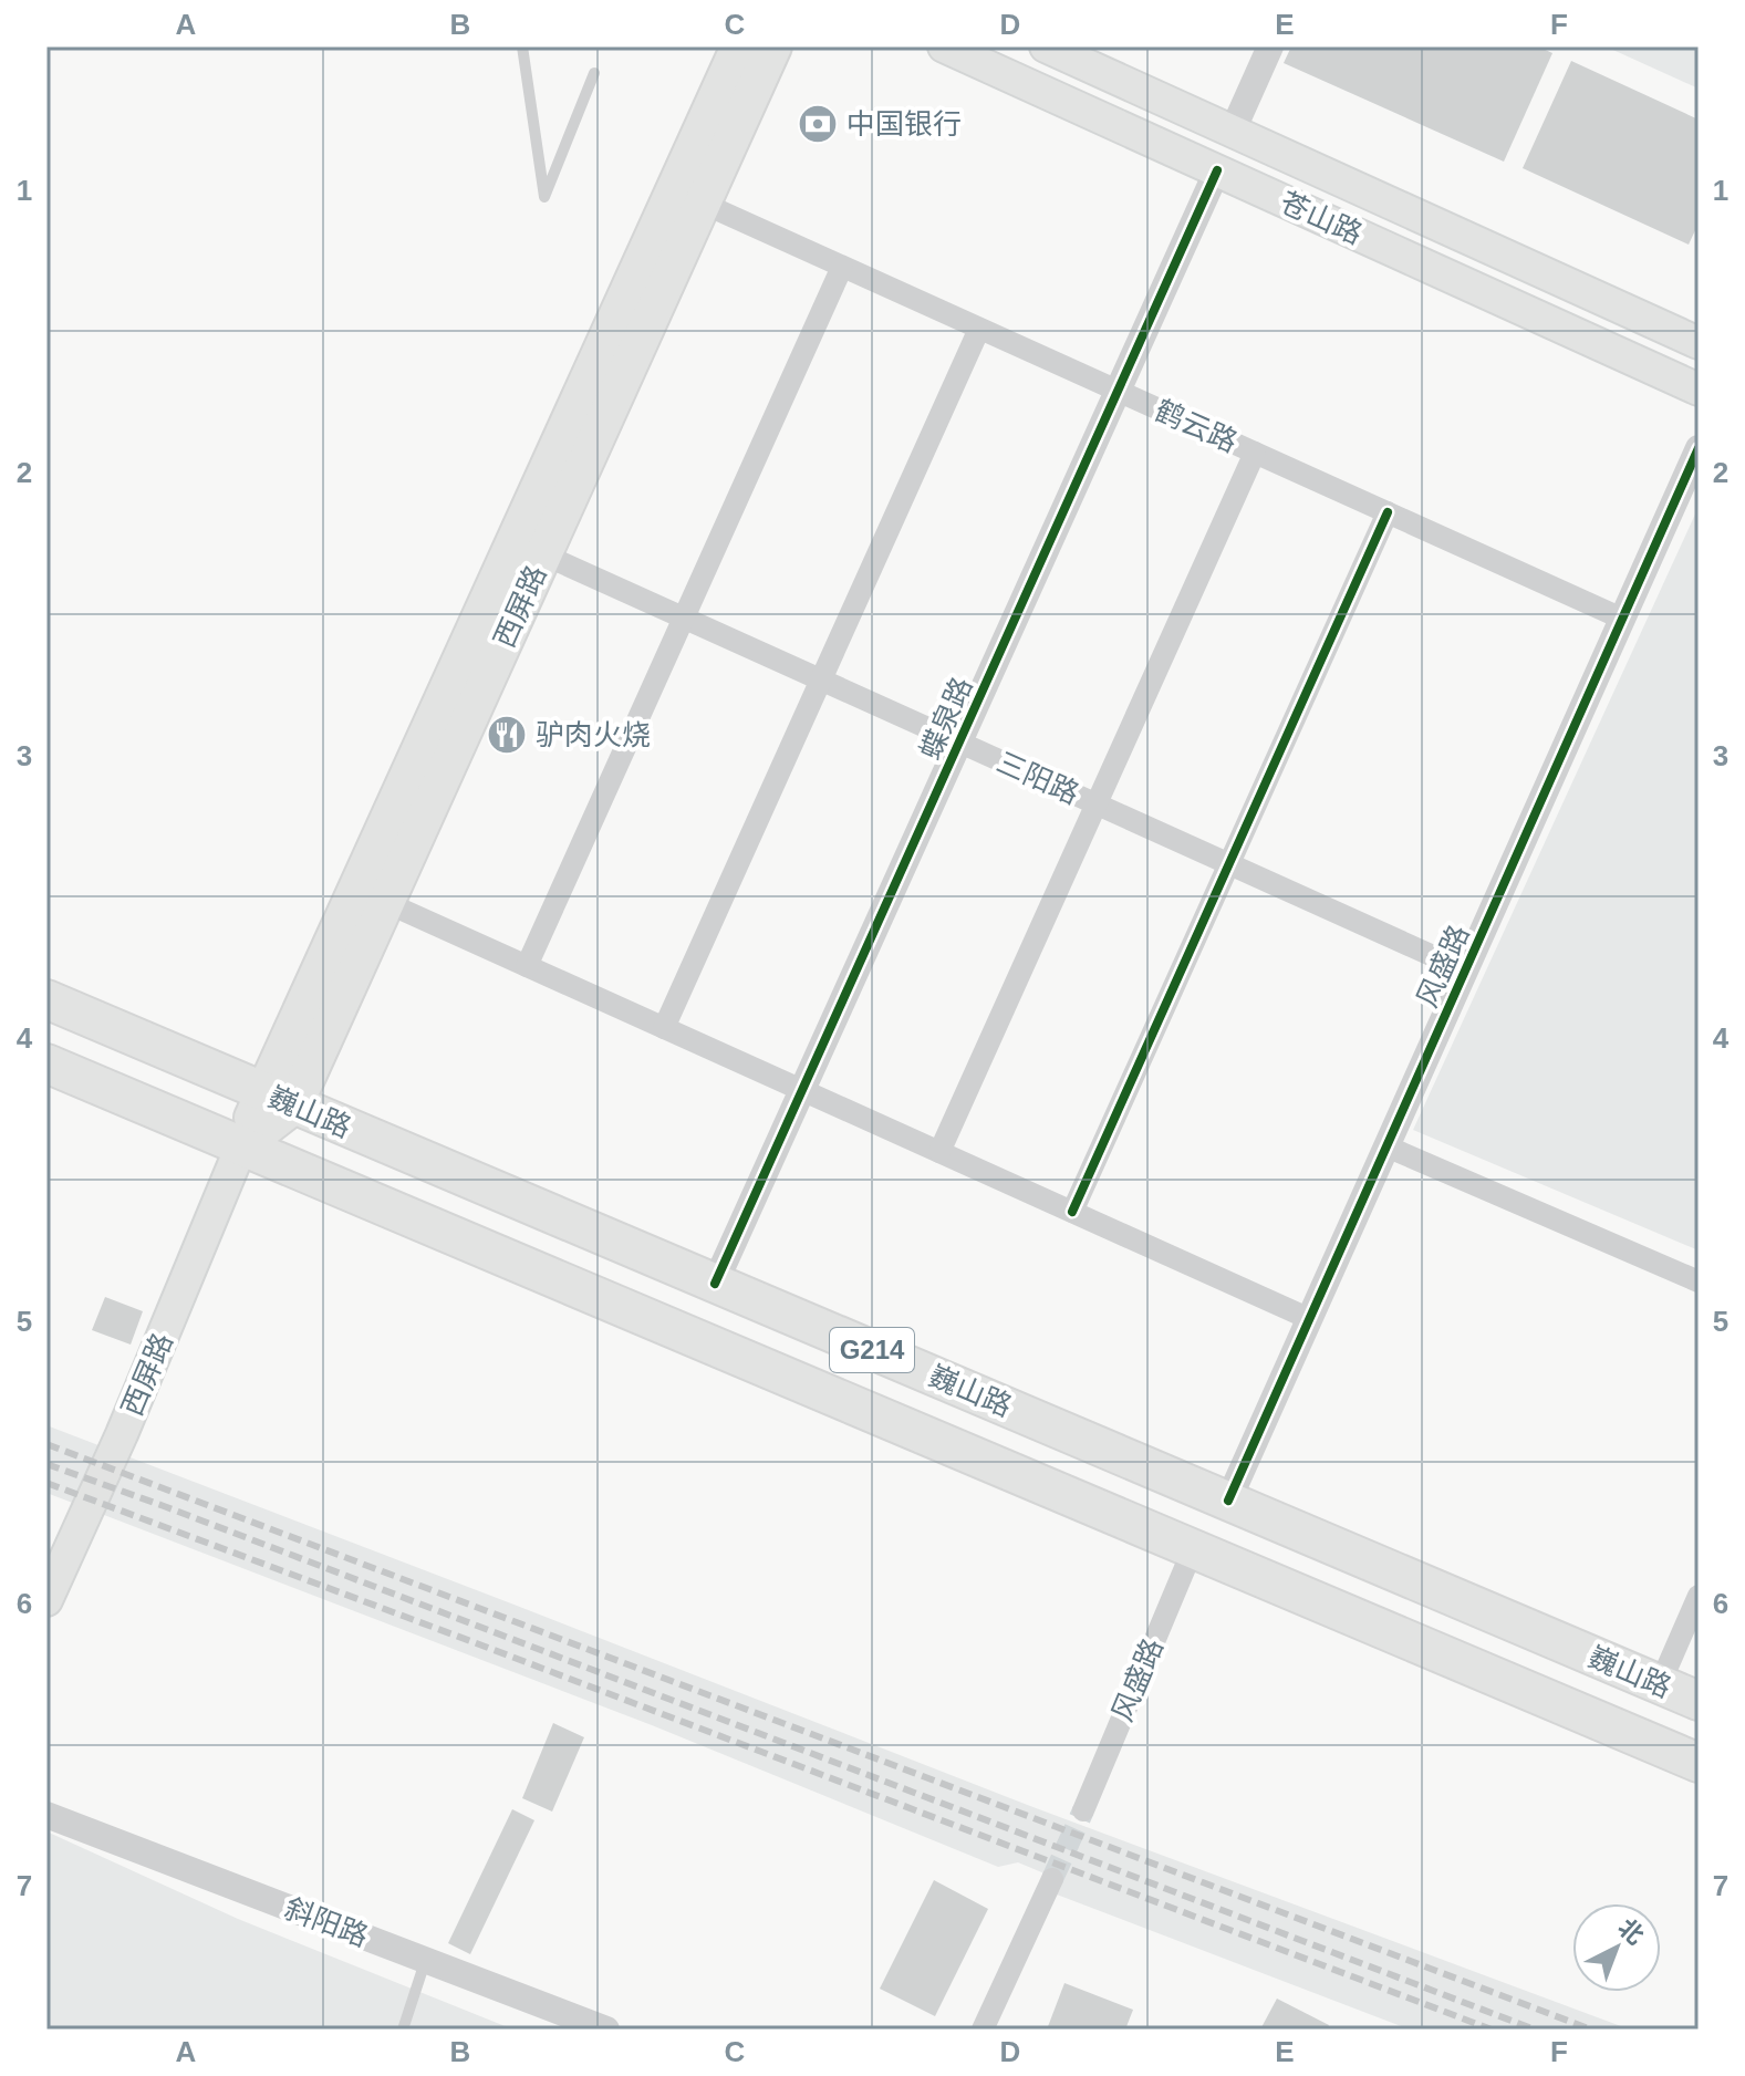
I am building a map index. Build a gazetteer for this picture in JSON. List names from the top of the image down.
{
  "streets": {
    "highway": ["巍山路", "G214"],
    "main road": ["苍山路", "西屏路"],
    "street": [
      "鹤云路",
      "蝶泉路",
      "三阳路",
      "风盛路",
      "斜阳路"
    ]
  },
  "crossings": [
    ["苍山路", "蝶泉路"],
    ["鹤云路", "西屏路"],
    ["鹤云路", "蝶泉路"],
    ["鹤云路", "风盛路"],
    ["西屏路", "三阳路"],
    ["西屏路", "巍山路"],
    ["蝶泉路", "三阳路"],
    ["蝶泉路", "巍山路"],
    ["三阳路", "风盛路"],
    ["风盛路", "巍山路"]
  ],
  "places": {
    "bank": ["中国银行"],
    "restaurant": ["驴肉火烧"]
  },
  "north": "top right",
  "grid": {
    "columns": [
      "A",
      "B",
      "C",
      "D",
      "E",
      "F"
    ],
    "rows": [
      "1",
      "2",
      "3",
      "4",
      "5",
      "6",
      "7"
    ]
  }
}
